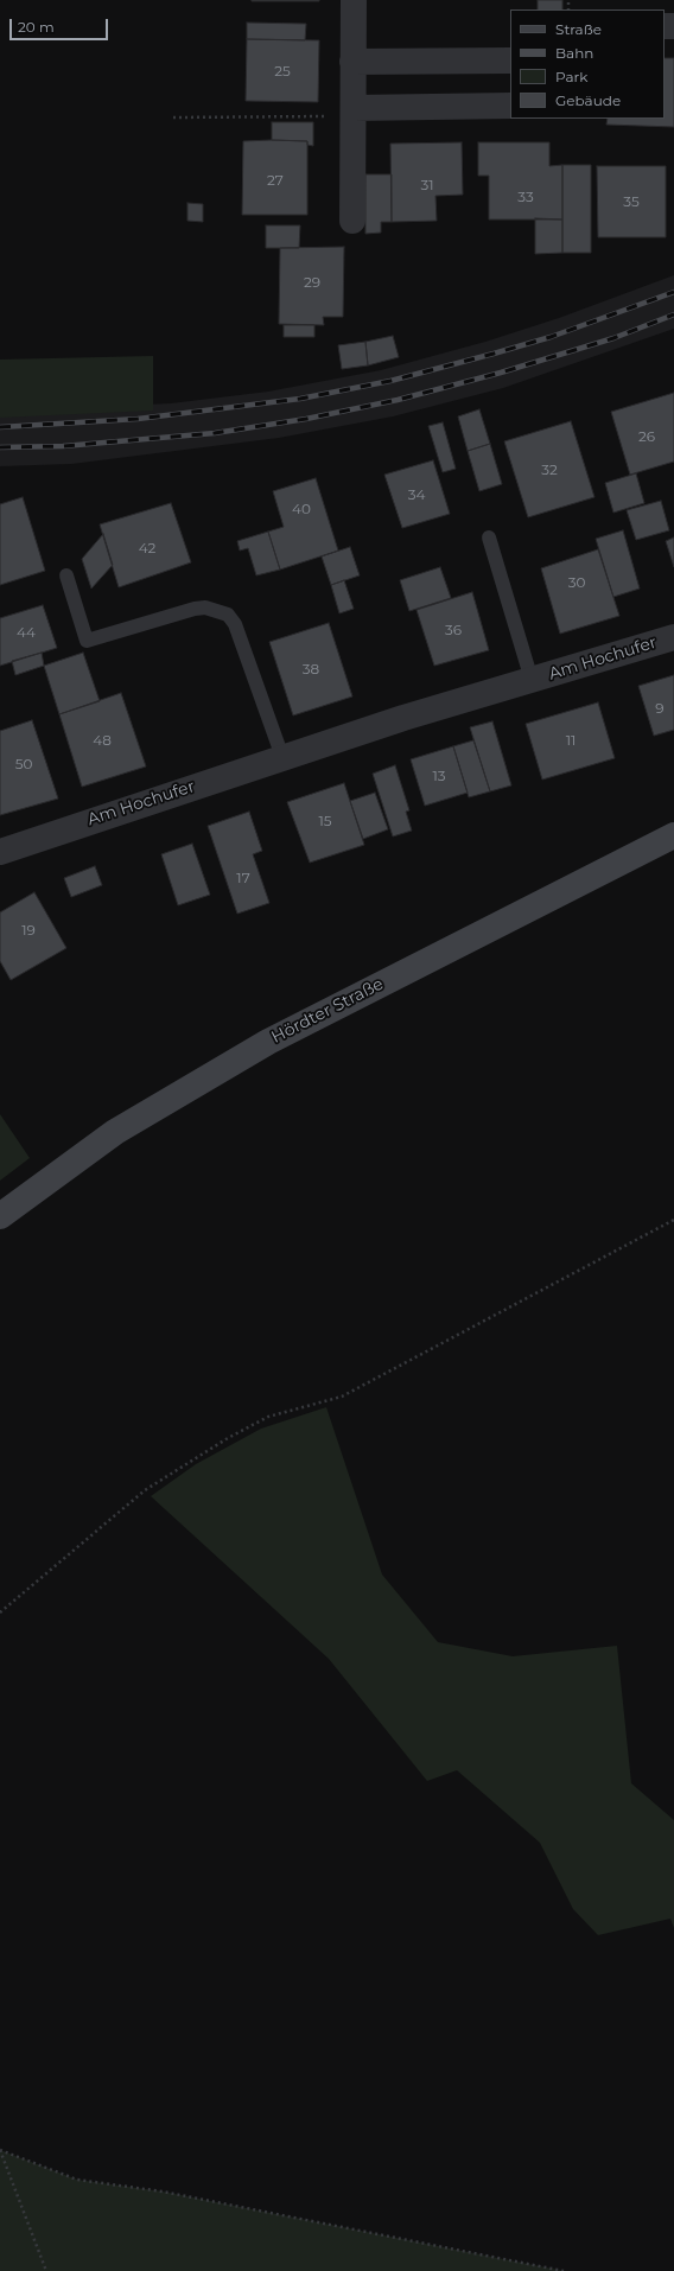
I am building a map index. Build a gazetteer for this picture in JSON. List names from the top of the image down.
{
  "streets": {
    "main road": ["Hördter Straße"],
    "street": ["Am Hochufer"]
  },
  "house_numbers": [
    "25",
    "27",
    "31",
    "33",
    "35",
    "29",
    "26",
    "32",
    "34",
    "40",
    "42",
    "30",
    "36",
    "44",
    "38",
    "9",
    "48",
    "11",
    "50",
    "13",
    "15",
    "17",
    "19"
  ],
  "legend": [
    "Straße",
    "Bahn",
    "Park",
    "Gebäude"
  ],
  "scale_bar": "20 m"
}
